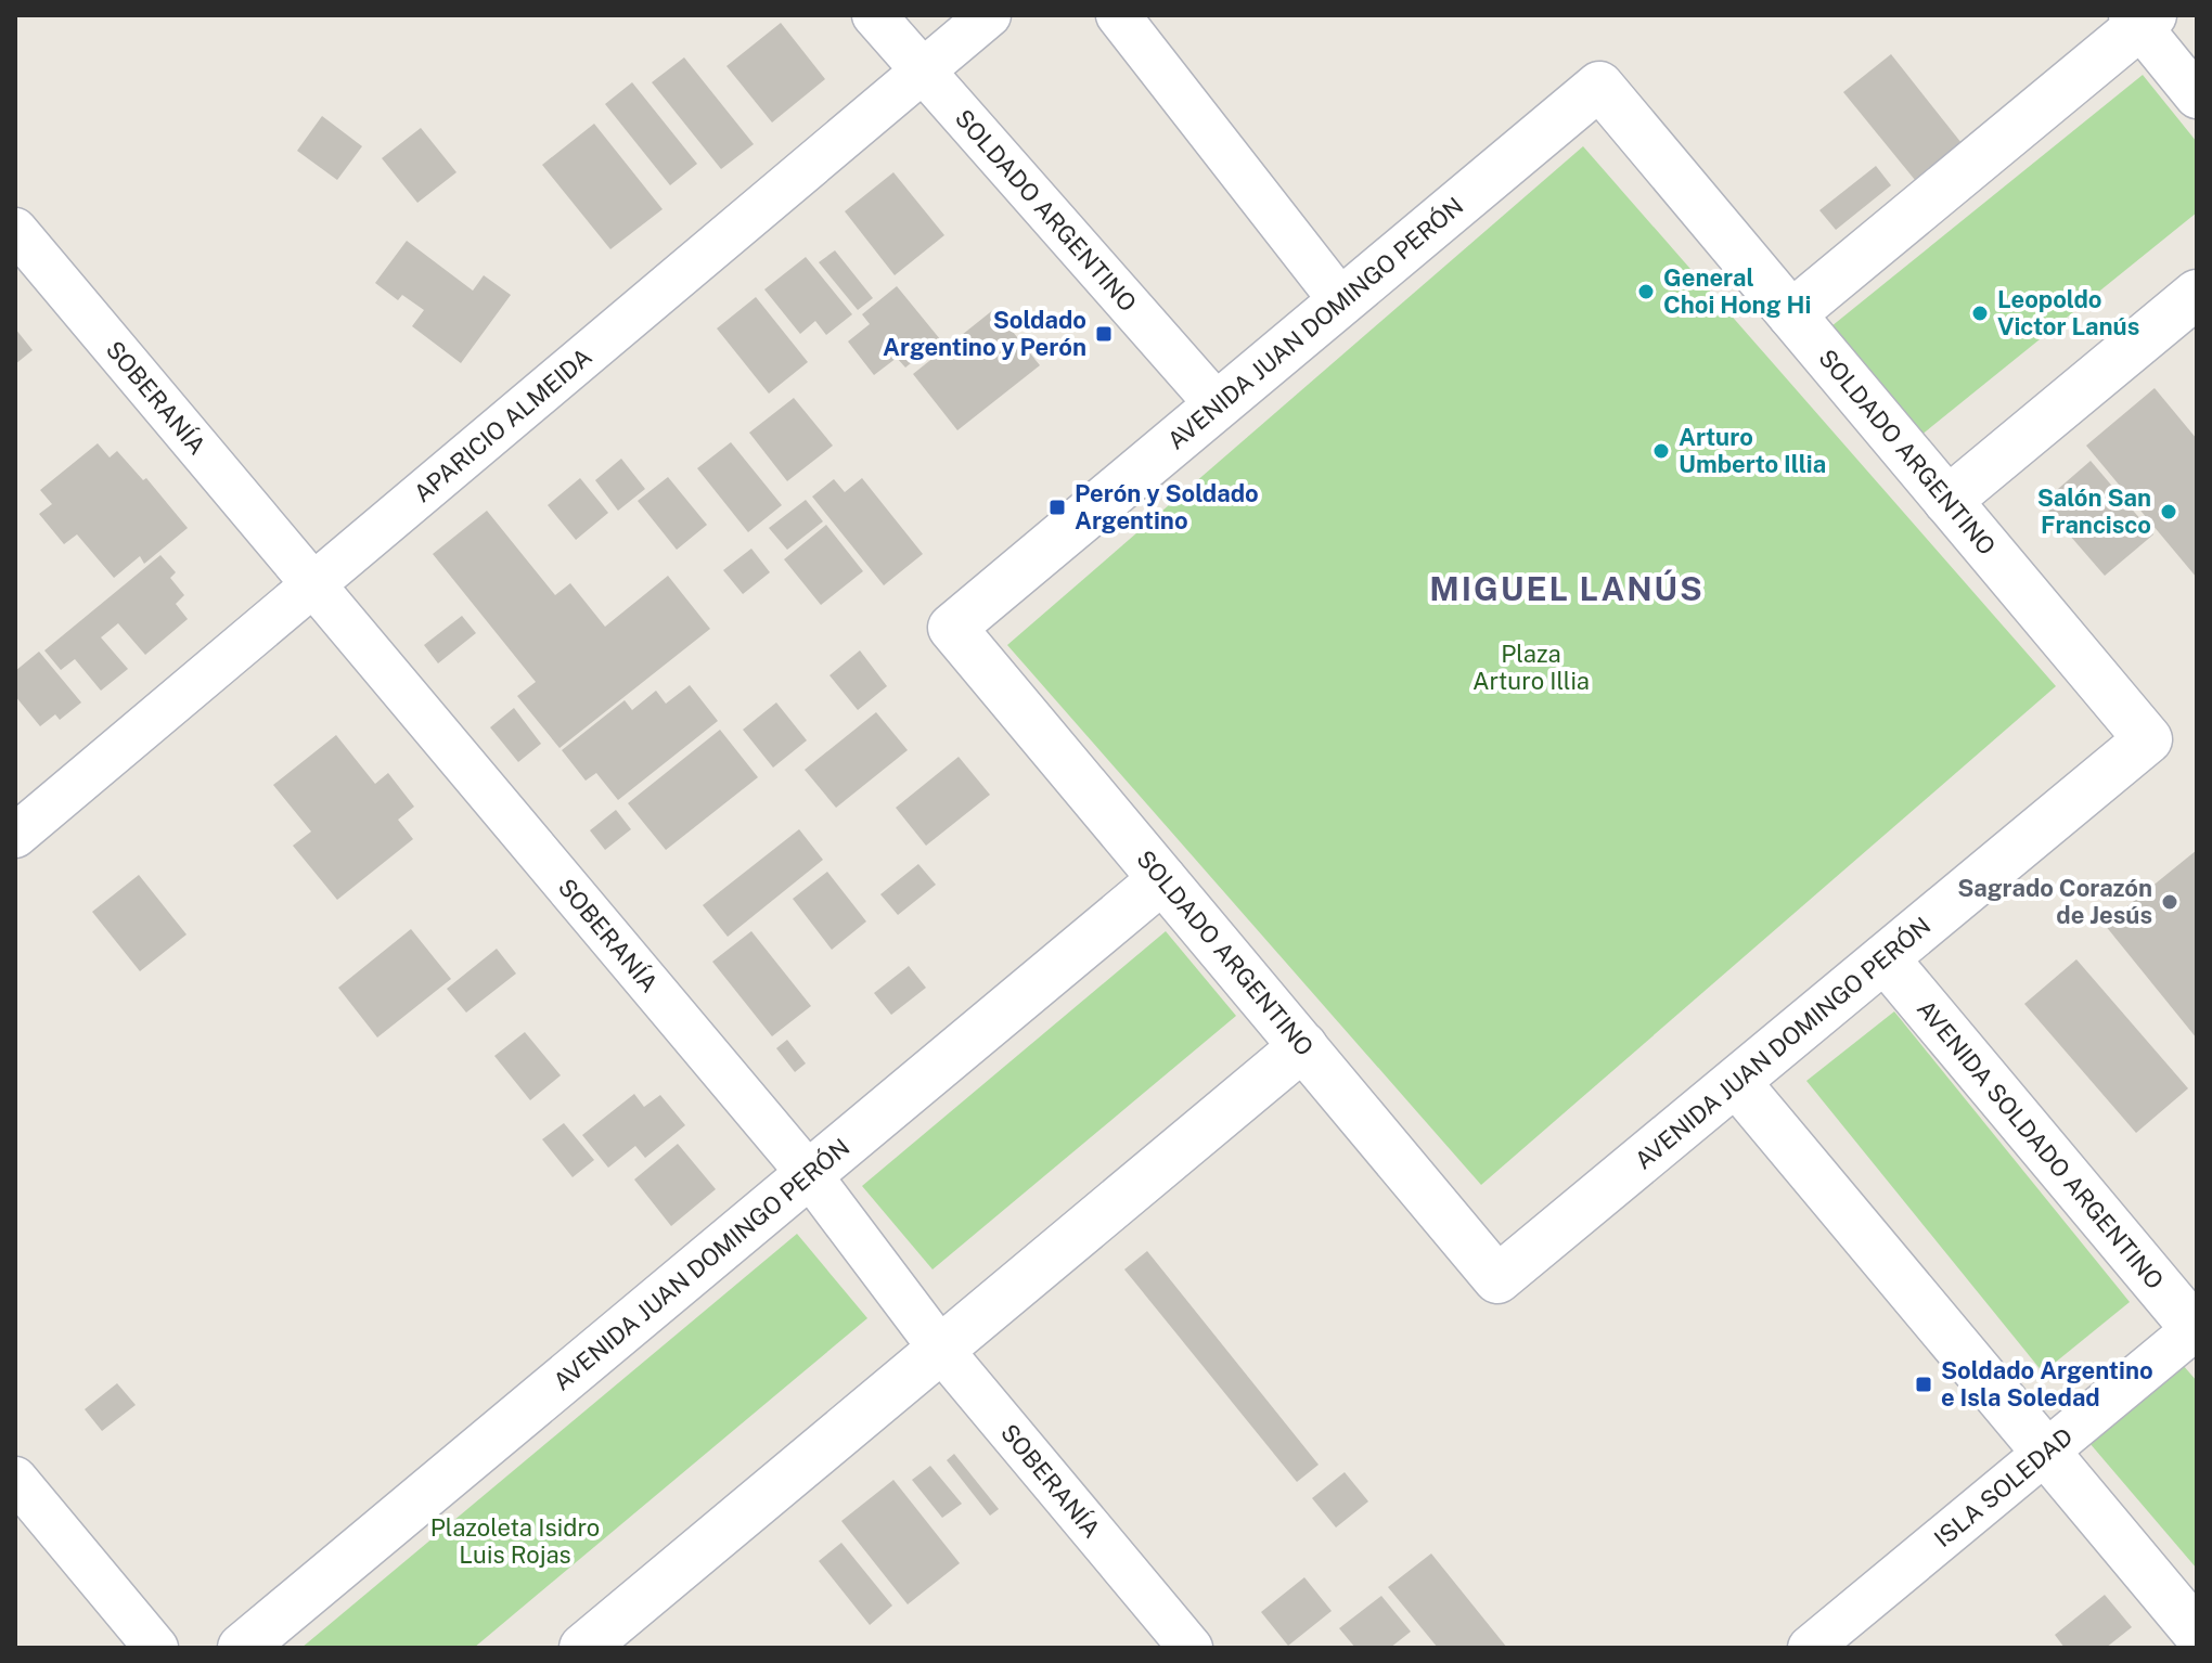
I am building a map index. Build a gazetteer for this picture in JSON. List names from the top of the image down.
{
  "streets": {
    "main road": ["SOLDADO ARGENTINO", "AVENIDA JUAN DOMINGO PERÓN", "AVENIDA SOLDADO ARGENTINO"],
    "street": ["SOBERANÍA", "APARICIO ALMEIDA", "ISLA SOLEDAD"]
  },
  "crossings": [
    ["SOLDADO ARGENTINO", "AVENIDA JUAN DOMINGO PERÓN"],
    ["SOLDADO ARGENTINO", "APARICIO ALMEIDA"],
    ["AVENIDA JUAN DOMINGO PERÓN", "SOBERANÍA"],
    ["AVENIDA JUAN DOMINGO PERÓN", "AVENIDA SOLDADO ARGENTINO"],
    ["SOBERANÍA", "APARICIO ALMEIDA"],
    ["AVENIDA SOLDADO ARGENTINO", "ISLA SOLEDAD"]
  ],
  "districts": ["MIGUEL LANÚS"],
  "parks": ["Plaza Arturo Illia", "Plazoleta Isidro Luis Rojas"],
  "places": {
    "other": [
      "General Choi Hong Hi",
      "Leopoldo Victor Lanús",
      "Arturo Umberto Illia",
      "Salón San Francisco",
      "Sagrado Corazón de Jesús"
    ],
    "transit": ["Soldado Argentino y Perón", "Perón y Soldado Argentino", "Soldado Argentino e Isla Soledad"]
  }
}
